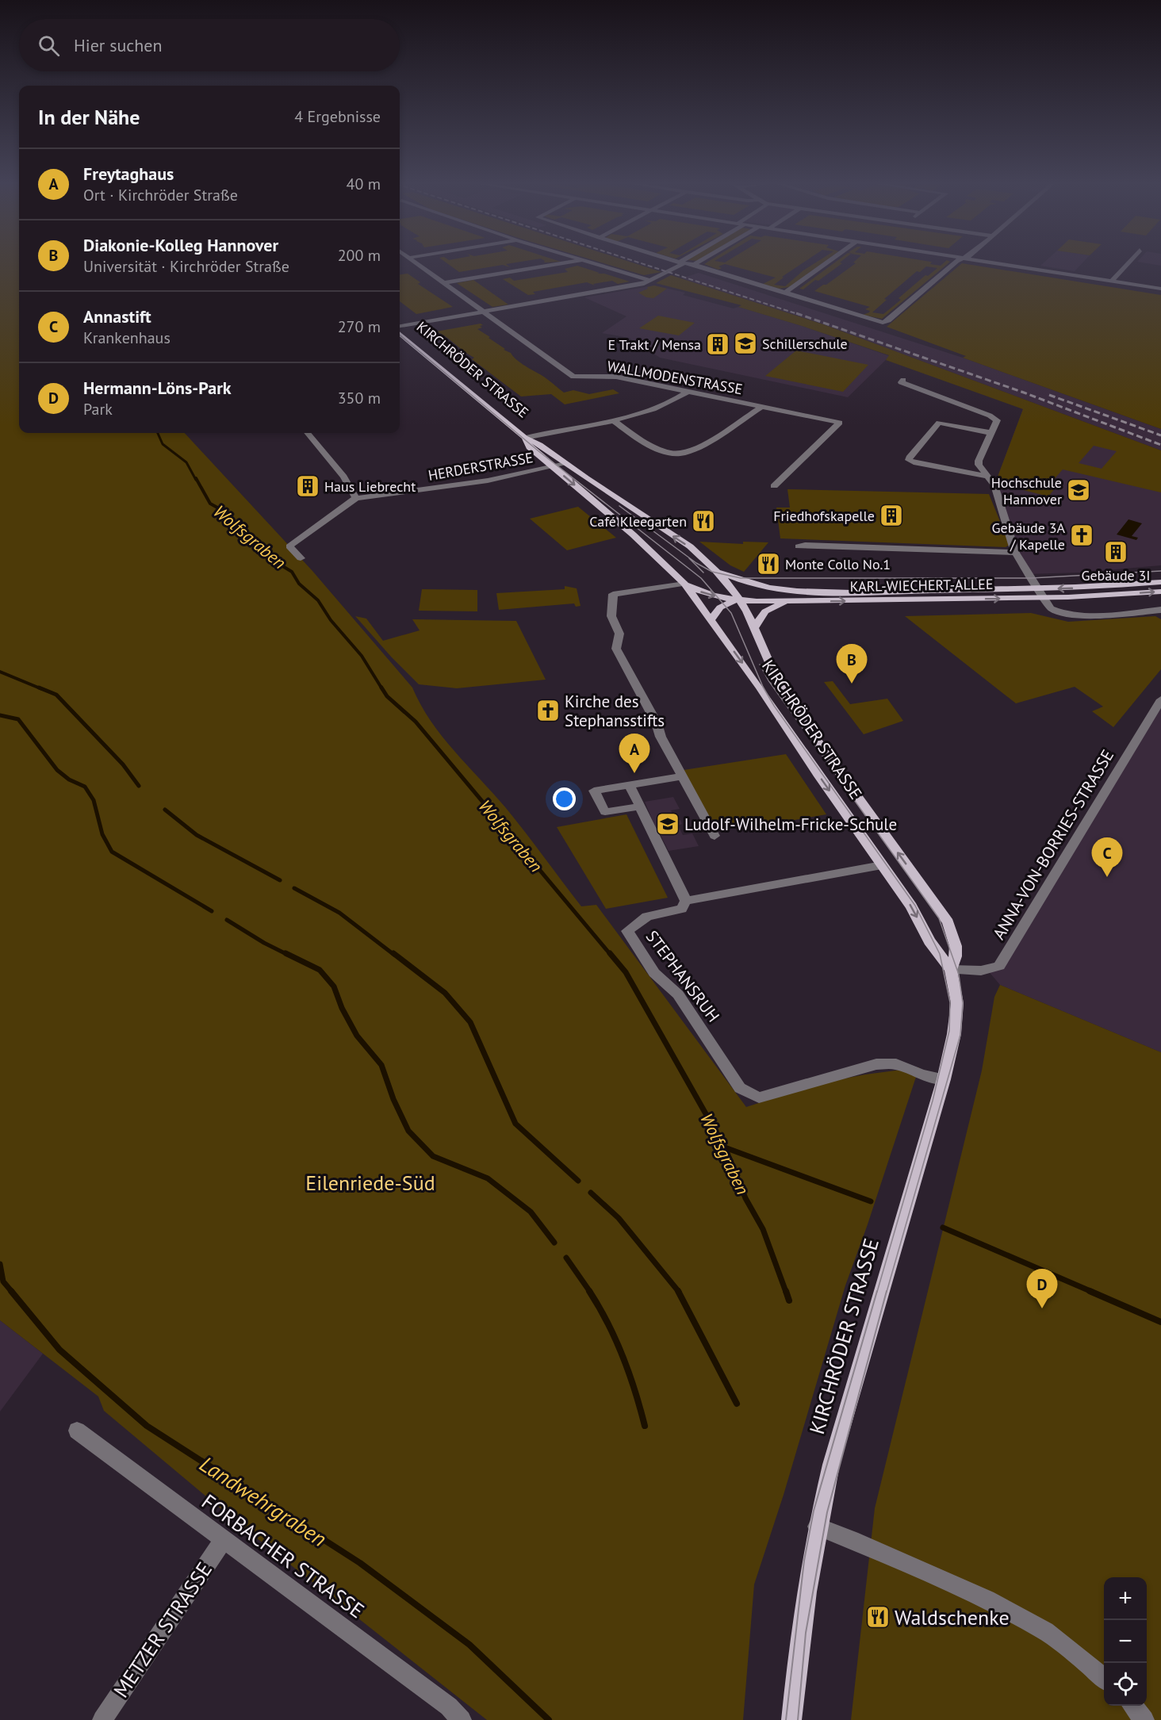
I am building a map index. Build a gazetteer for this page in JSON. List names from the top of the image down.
{
  "streets": {
    "main road": ["KIRCHRÖDER STRASSE", "KARL-WIECHERT-ALLEE"],
    "street": [
      "WALLMODENSTRASSE",
      "HERDERSTRASSE",
      "ANNA-VON-BORRIES-STRASSE",
      "STEPHANSRUH",
      "FORBACHER STRASSE",
      "METZER STRASSE"
    ]
  },
  "crossings": [
    ["KIRCHRÖDER STRASSE", "HERDERSTRASSE"],
    ["KIRCHRÖDER STRASSE", "KARL-WIECHERT-ALLEE"],
    ["KIRCHRÖDER STRASSE", "ANNA-VON-BORRIES-STRASSE"],
    ["KIRCHRÖDER STRASSE", "STEPHANSRUH"],
    ["FORBACHER STRASSE", "METZER STRASSE"]
  ],
  "water": ["Wolfsgraben", "Landwehrgraben"],
  "parks": ["Eilenriede-Süd"],
  "places": {
    "school or university": ["Schillerschule", "Hochschule Hannover", "Ludolf-Wilhelm-Fricke-Schule"],
    "building": [
      "E Trakt / Mensa",
      "Haus Liebrecht",
      "Friedhofskapelle",
      "Gebäude 3I"
    ],
    "restaurant": ["Café Kleegarten", "Monte Collo No.1", "Waldschenke"],
    "church": ["Gebäude 3A / Kapelle", "Kirche des Stephansstifts"]
  },
  "page": {
    "search": "Hier suchen",
    "heading": ["In der Nähe", "4 Ergebnisse"],
    "list": [
      {
        "mark": "A",
        "name": "Freytaghaus",
        "note": "Ort · Kirchröder Straße",
        "value": "40 m"
      },
      {
        "mark": "B",
        "name": "Diakonie-Kolleg Hannover",
        "note": "Universität · Kirchröder Straße",
        "value": "200 m"
      },
      {
        "mark": "C",
        "name": "Annastift",
        "note": "Krankenhaus",
        "value": "270 m"
      },
      {
        "mark": "D",
        "name": "Hermann-Löns-Park",
        "note": "Park",
        "value": "350 m"
      }
    ],
    "pins": [
      "B",
      "A",
      "C",
      "D"
    ],
    "map_buttons": ["+", "−"]
  }
}
